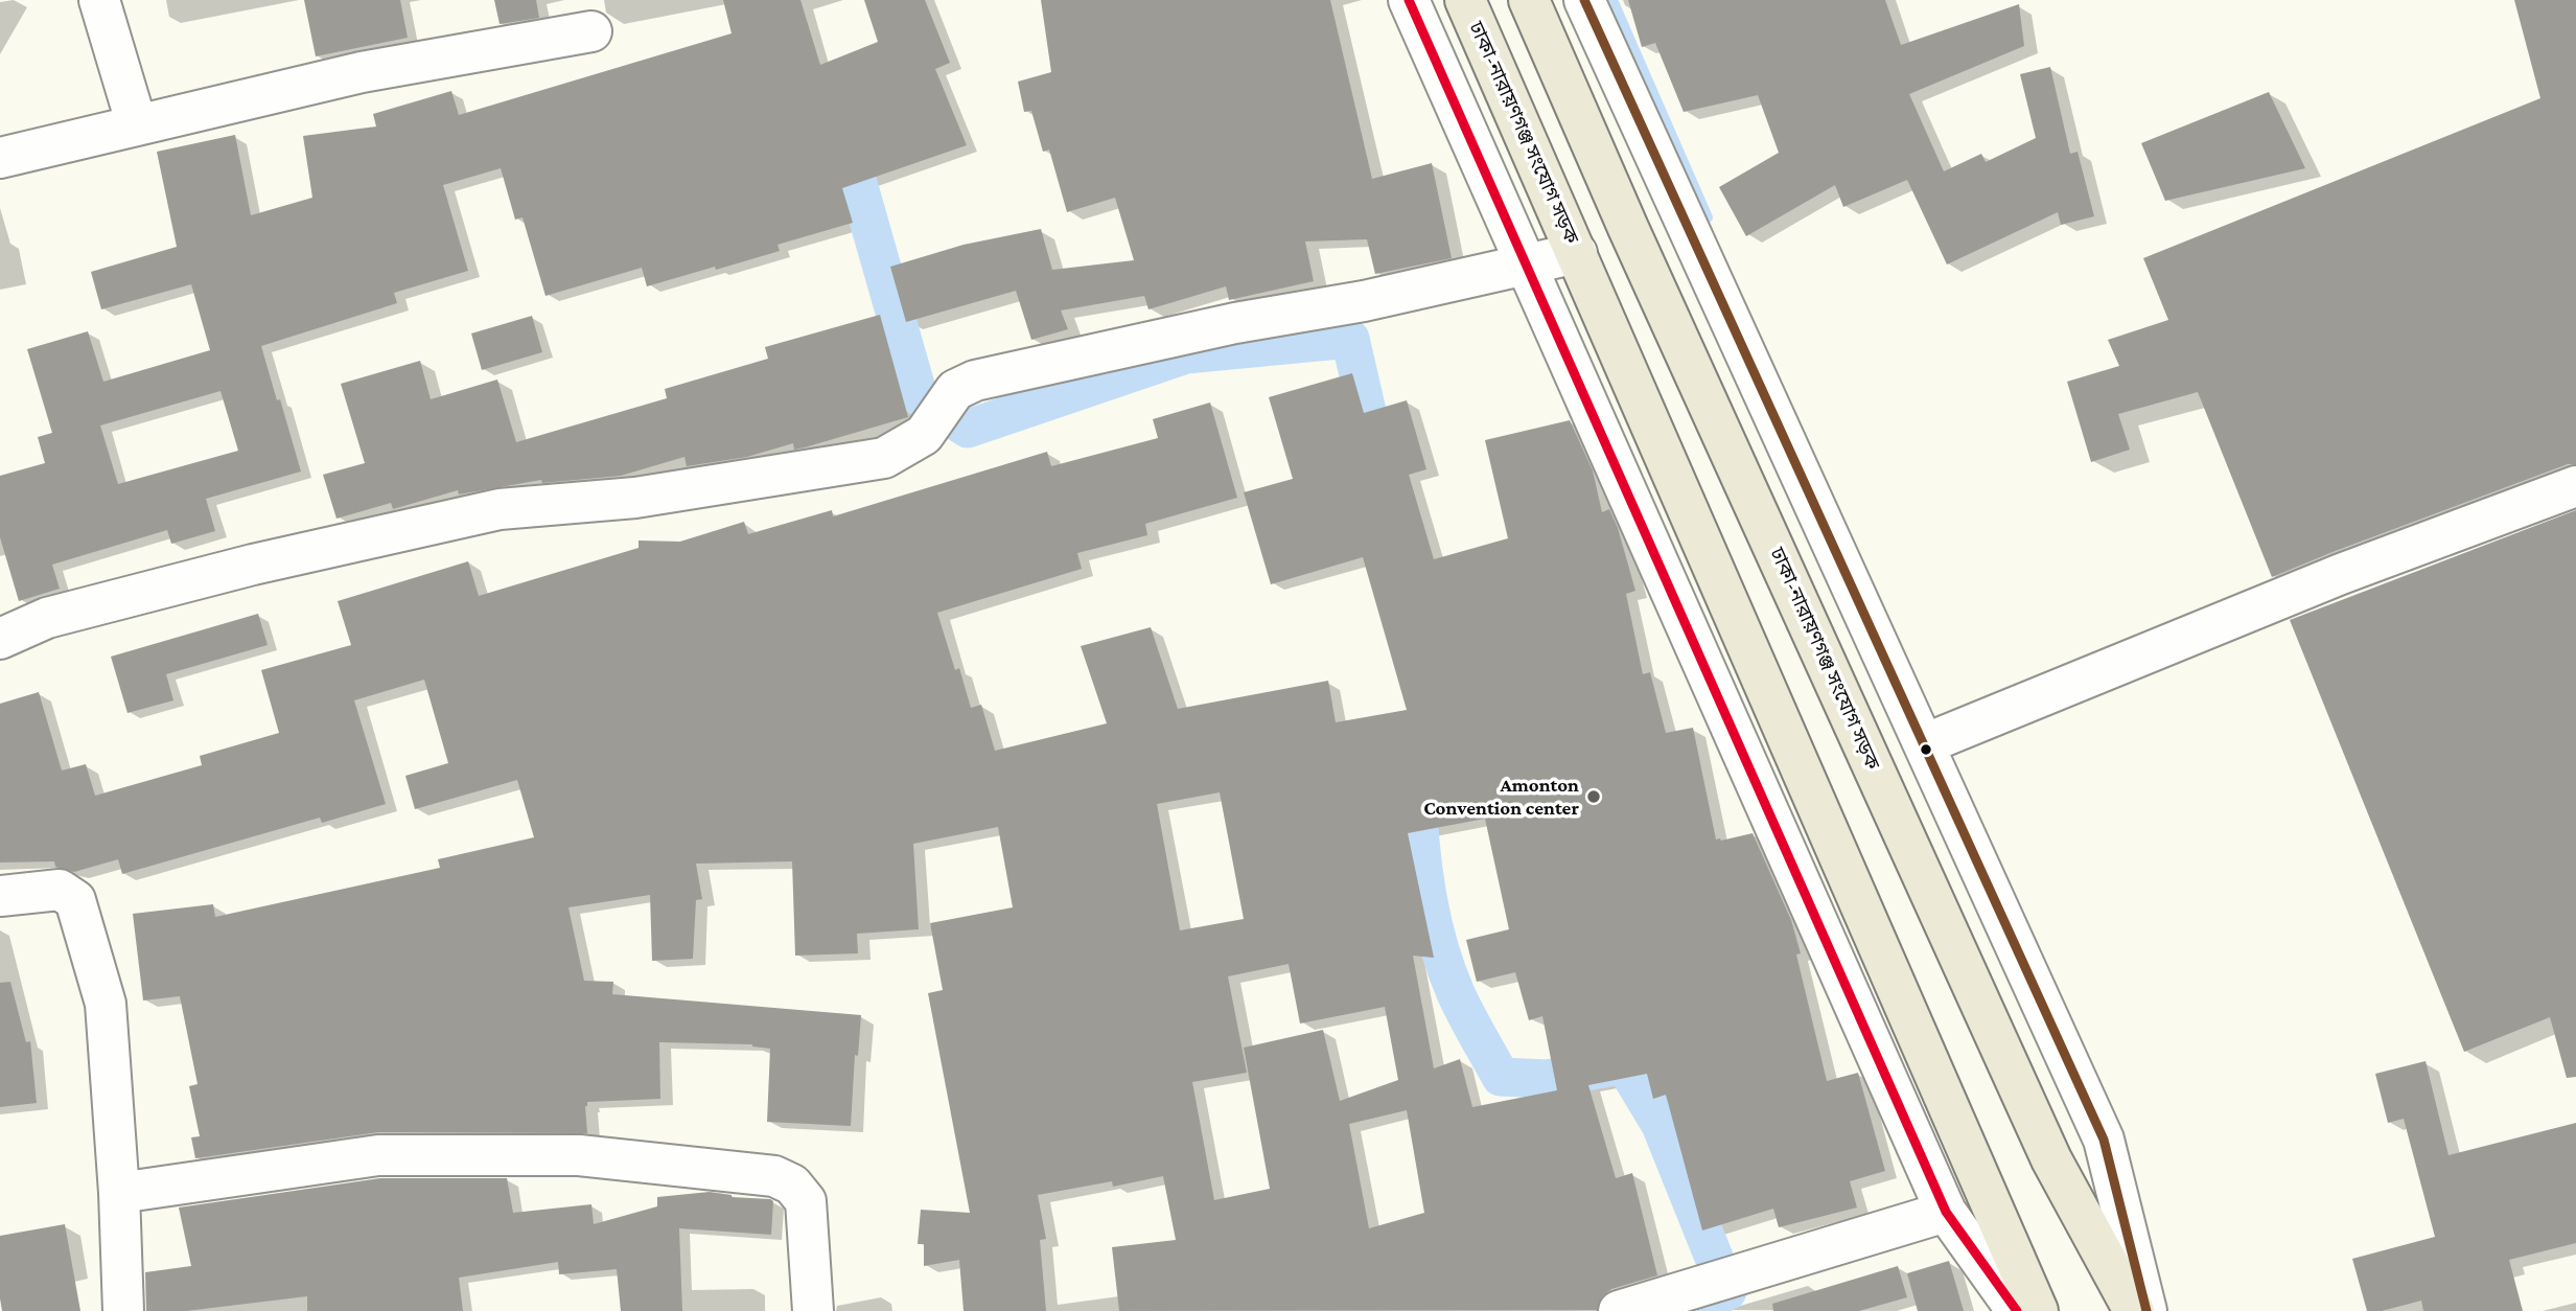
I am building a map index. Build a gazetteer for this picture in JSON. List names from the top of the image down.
{
  "streets": {
    "main road": ["ঢাকা-নারায়ণগঞ্জ সংযোগ সড়ক"]
  },
  "places": ["Amonton Convention center"]
}
